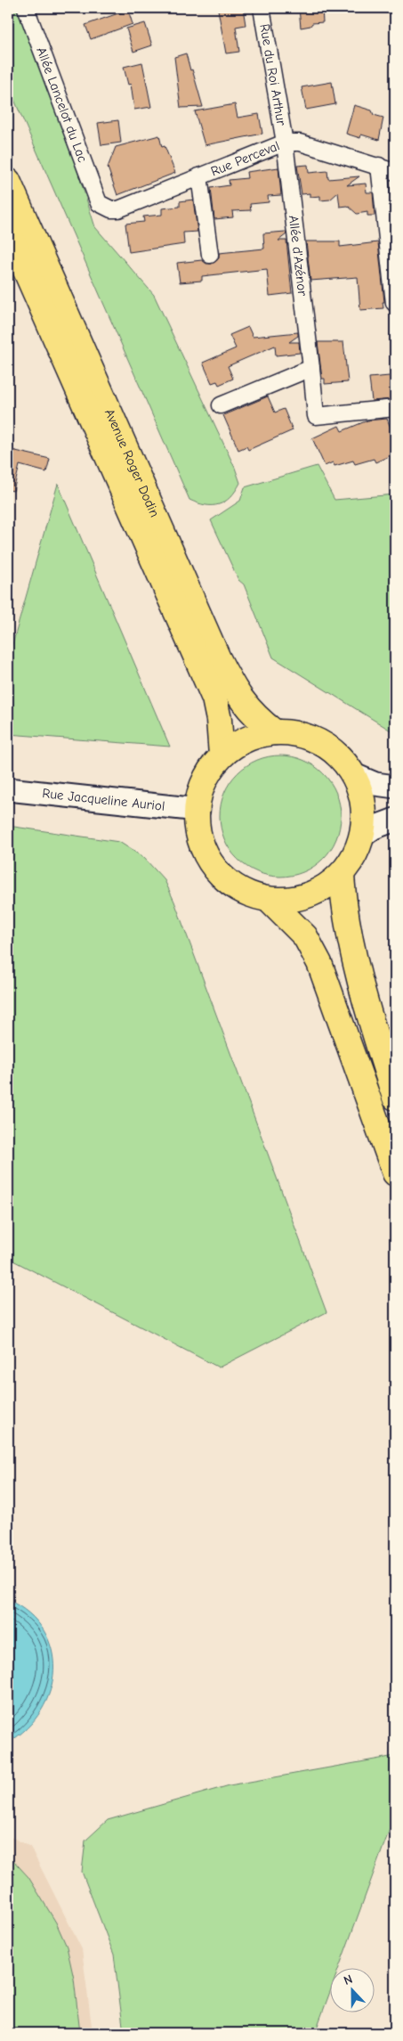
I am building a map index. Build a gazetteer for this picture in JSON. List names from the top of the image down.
{
  "streets": {
    "main road": ["Avenue Roger Dodin"],
    "street": [
      "Rue du Roi Arthur",
      "Allée Lancelot du Lac",
      "Rue Perceval",
      "Allée d'Azénor",
      "Rue Jacqueline Auriol"
    ]
  },
  "crossings": [
    ["Rue du Roi Arthur", "Rue Perceval"],
    ["Rue du Roi Arthur", "Allée d'Azénor"],
    ["Allée Lancelot du Lac", "Rue Perceval"],
    ["Rue Perceval", "Allée d'Azénor"]
  ],
  "north": "top"
}
